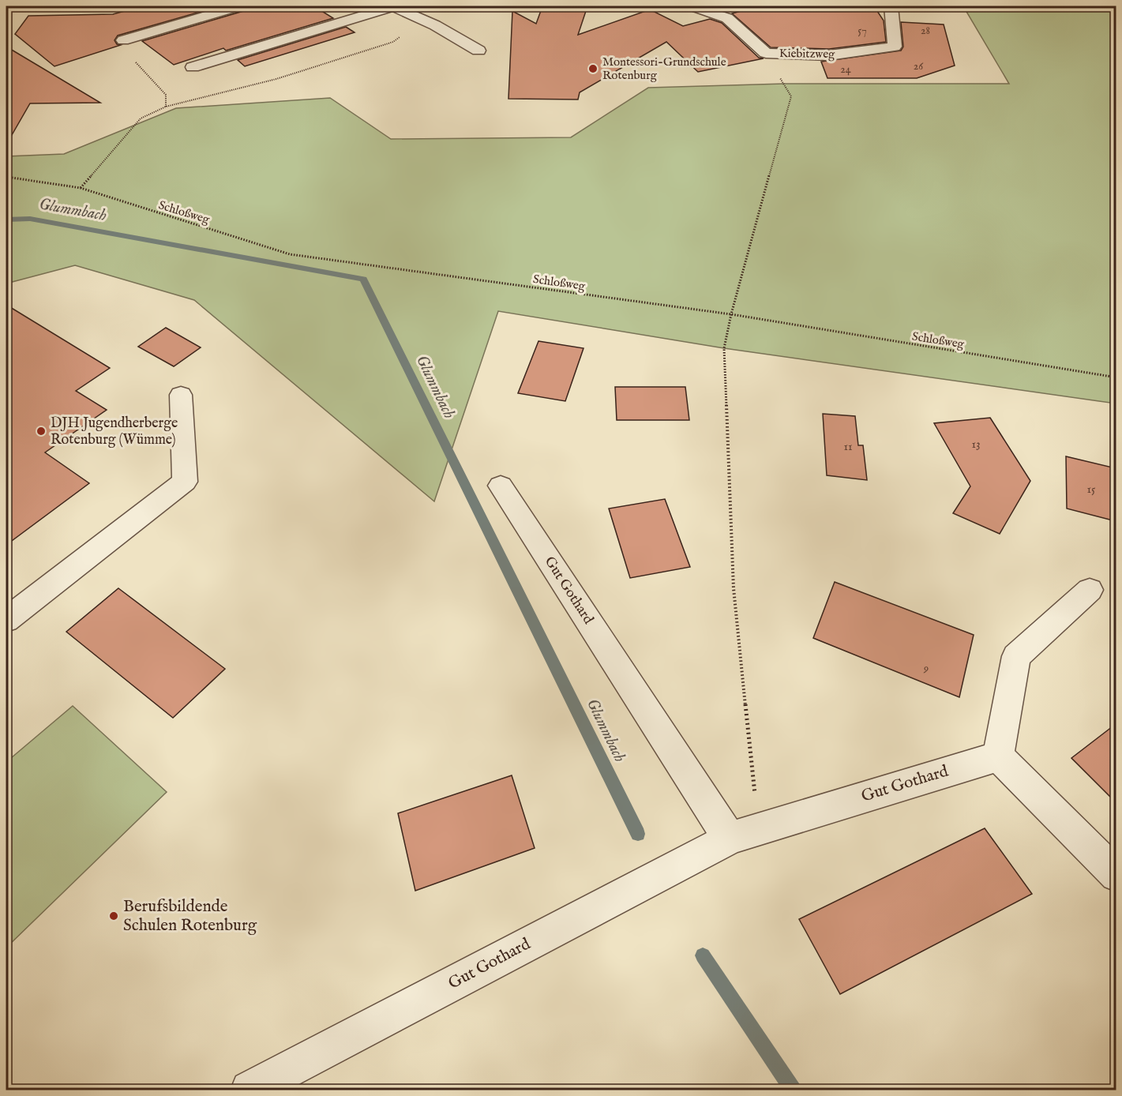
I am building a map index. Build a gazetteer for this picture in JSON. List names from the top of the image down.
{
  "streets": {
    "street": ["Kiebitzweg", "Gut Gothard"],
    "path": ["Schloßweg"]
  },
  "water": ["Glummbach"],
  "places": ["Montessori-Grundschule Rotenburg", "DJH Jugendherberge Rotenburg (Wümme)", "Berufsbildende Schulen Rotenburg"],
  "house_numbers": [
    "57",
    "28",
    "26",
    "24",
    "13",
    "11",
    "15",
    "9"
  ]
}
